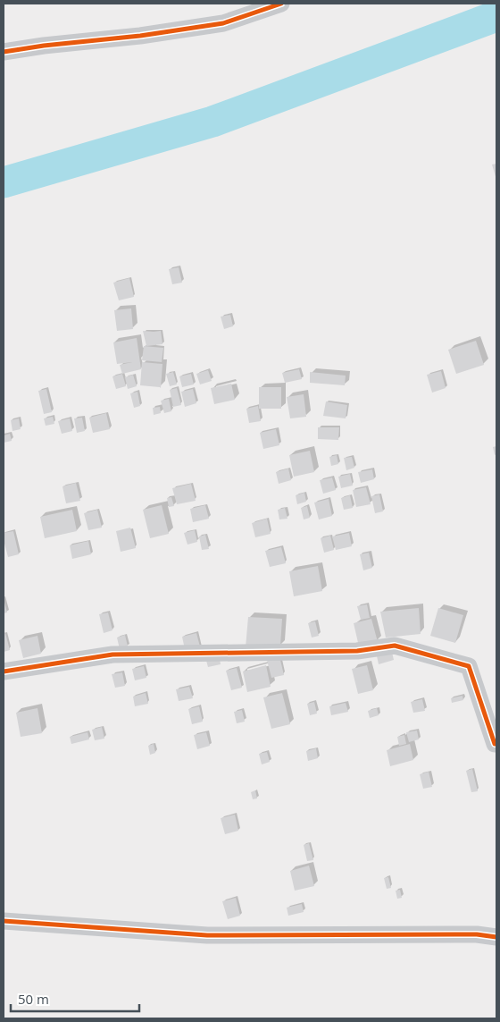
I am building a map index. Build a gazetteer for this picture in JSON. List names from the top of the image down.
{
  "scale_bar": "50 m"
}
